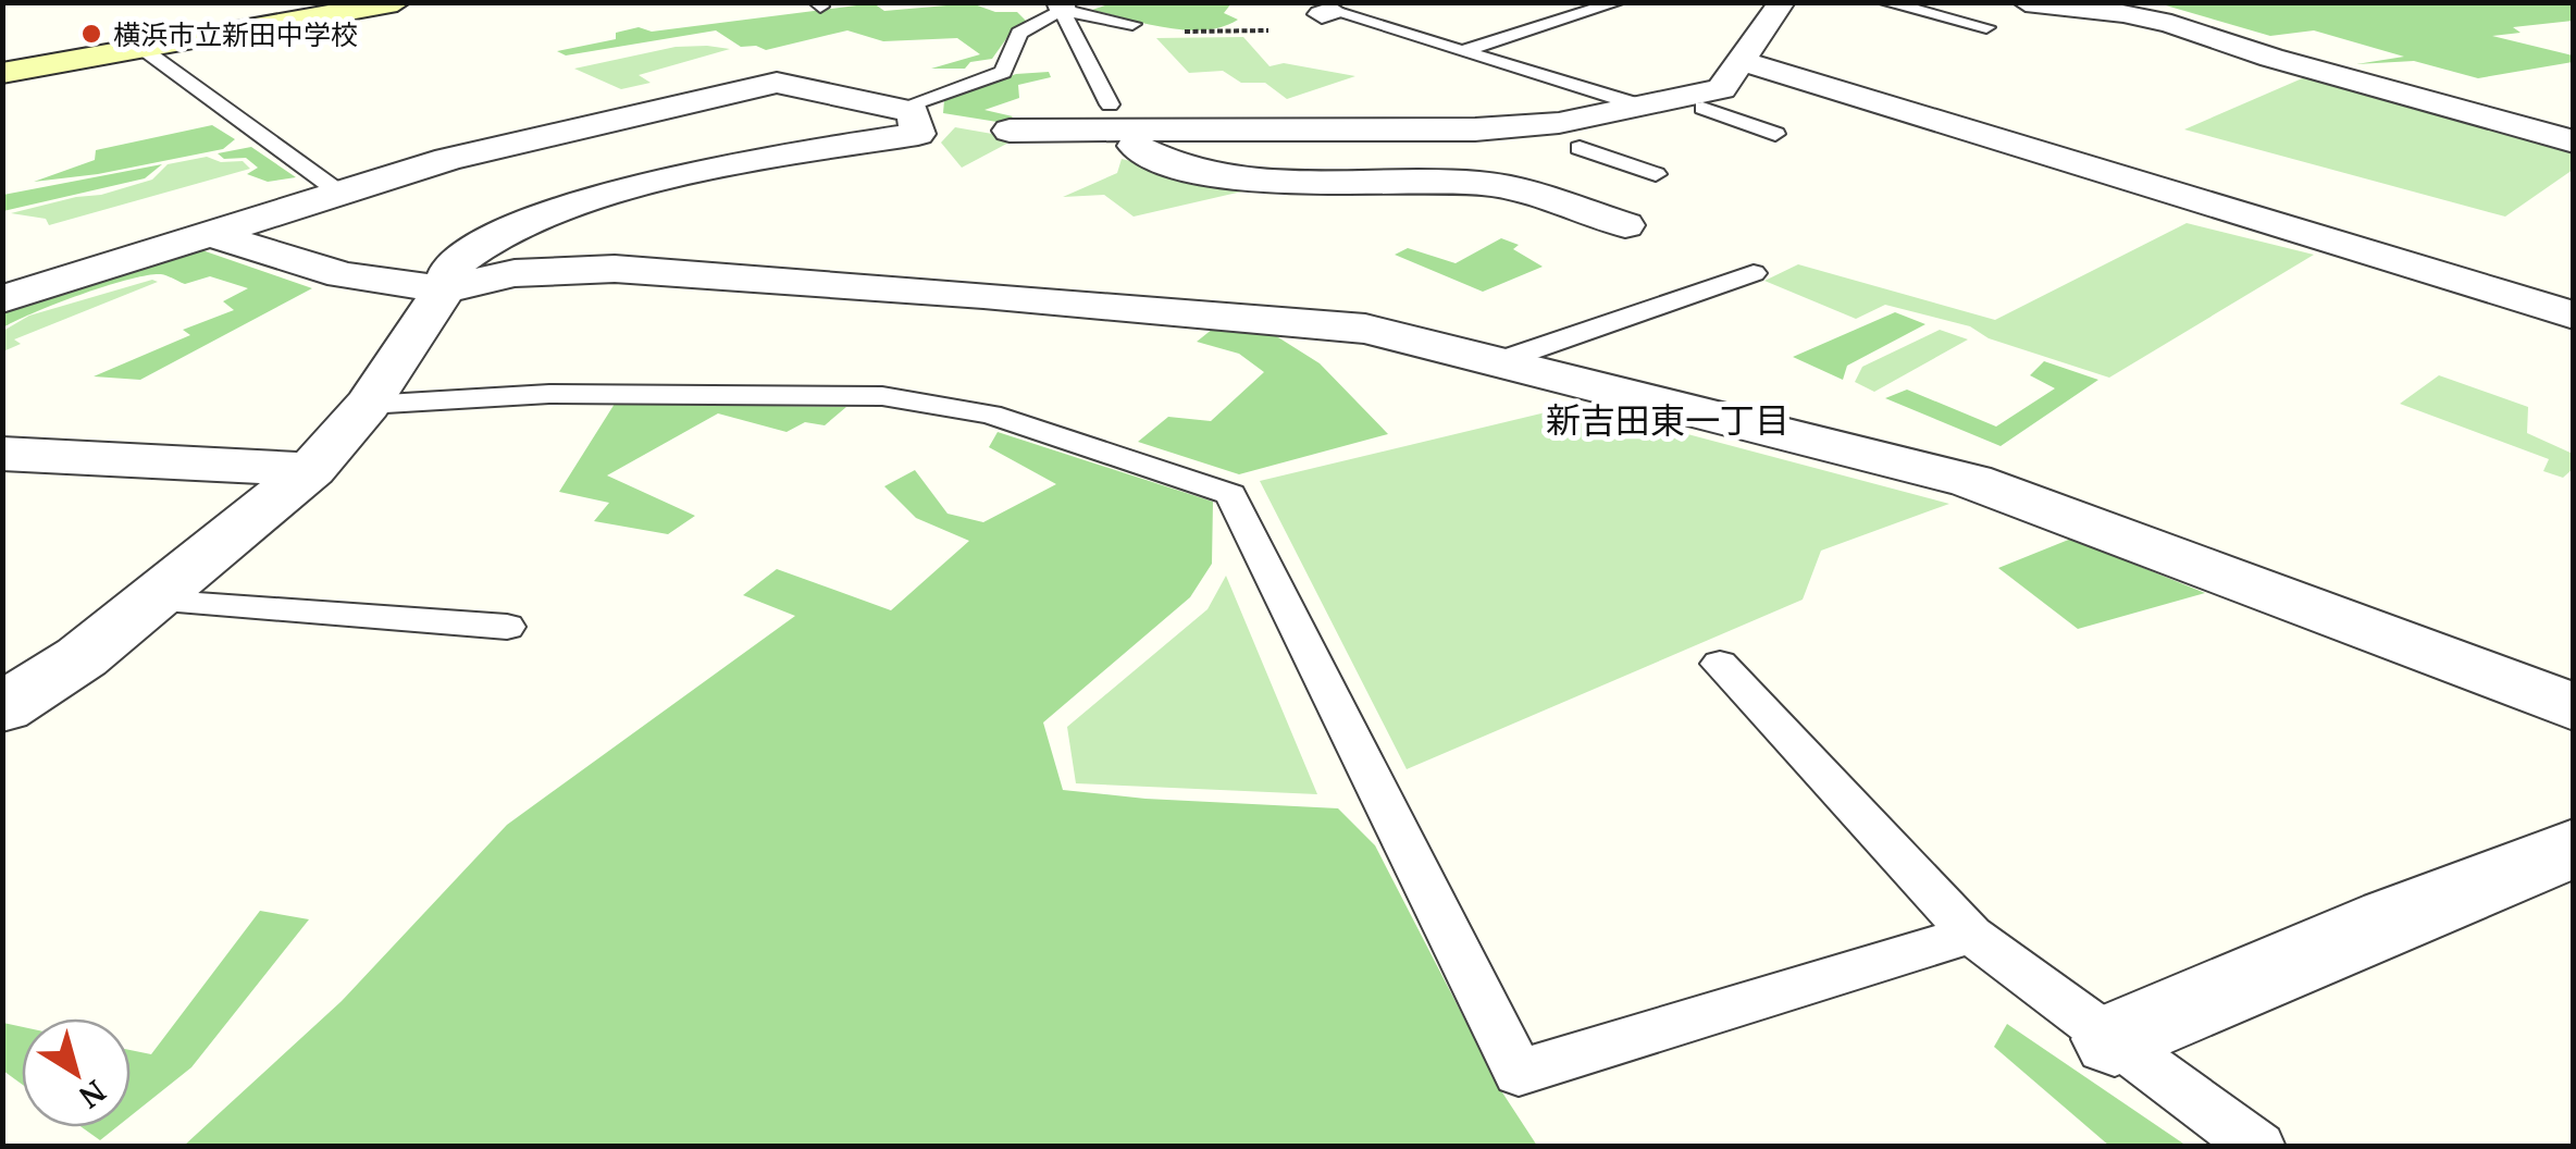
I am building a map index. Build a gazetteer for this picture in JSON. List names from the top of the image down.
{
  "districts": ["新吉田東一丁目"],
  "places": ["横浜市立新田中学校"],
  "north": "bottom right"
}
